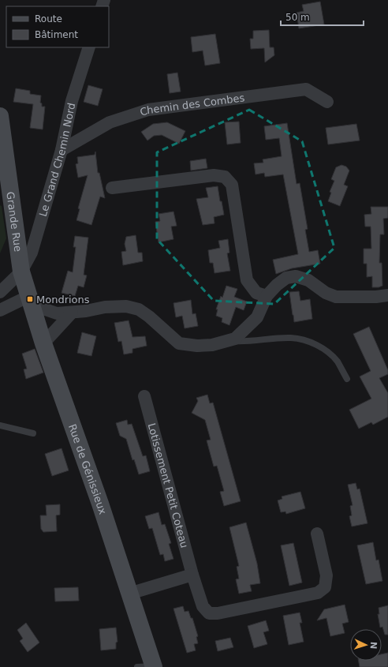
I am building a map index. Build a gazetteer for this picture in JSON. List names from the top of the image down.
{
  "streets": {
    "street": [
      "Chemin des Combes",
      "Le Grand Chemin Nord",
      "Grande Rue",
      "Rue de Génissieux",
      "Lotissement Petit Coteau"
    ]
  },
  "crossings": [
    ["Chemin des Combes", "Le Grand Chemin Nord"],
    ["Le Grand Chemin Nord", "Grande Rue"],
    ["Le Grand Chemin Nord", "Rue de Génissieux"],
    ["Grande Rue", "Rue de Génissieux"]
  ],
  "places": {
    "transit": ["Mondrions"]
  },
  "legend": ["Route", "Bâtiment"],
  "scale_bar": "50 m",
  "north": "right"
}
